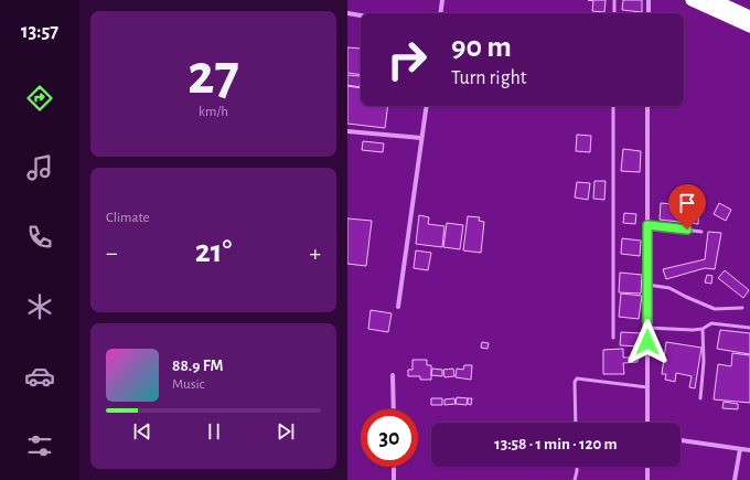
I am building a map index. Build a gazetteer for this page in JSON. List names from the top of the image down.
{
  "page": {
    "tabs": "13:57",
    "tile": [
      ["27", "km/h"],
      "Climate"
    ],
    "turn": ["90 m", "Turn right"],
    "heat": ["−", "21°", "+"],
    "song": ["88.9 FM", "Music"],
    "limit": "30",
    "trip": "13:58 · 1 min · 120 m"
  }
}
